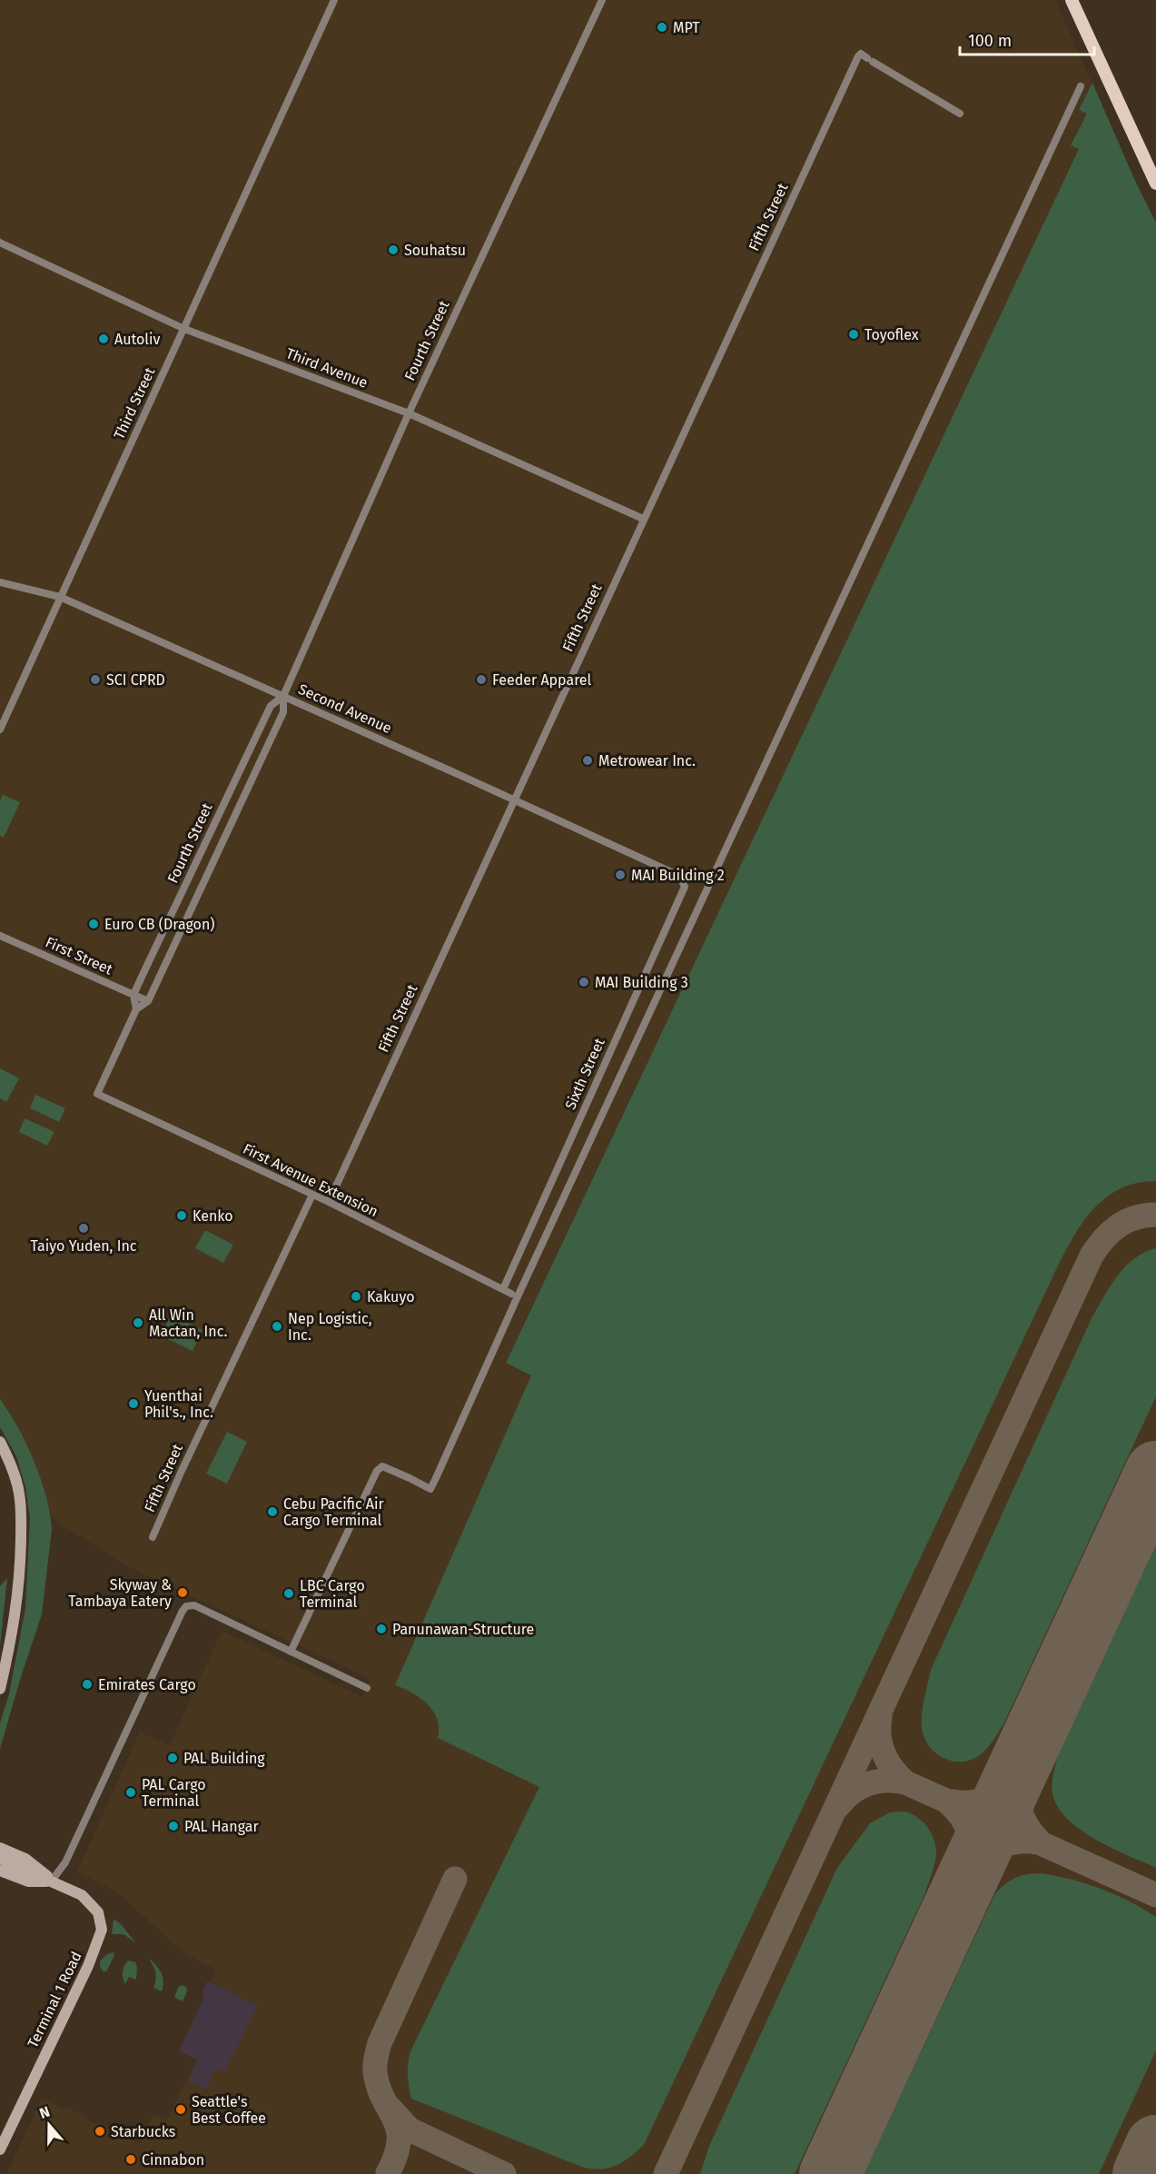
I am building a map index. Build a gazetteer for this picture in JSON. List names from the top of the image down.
{
  "streets": {
    "street": [
      "Fifth Street",
      "Fourth Street",
      "Third Avenue",
      "Third Street",
      "Second Avenue",
      "First Street",
      "Sixth Street",
      "First Avenue Extension",
      "Terminal 1 Road"
    ]
  },
  "crossings": [
    ["Fifth Street", "Third Avenue"],
    ["Fifth Street", "Second Avenue"],
    ["Fifth Street", "First Avenue Extension"],
    ["Fourth Street", "Third Avenue"],
    ["Fourth Street", "Second Avenue"],
    ["Fourth Street", "First Street"],
    ["Third Avenue", "Third Street"],
    ["Third Street", "Second Avenue"],
    ["Second Avenue", "Sixth Street"],
    ["Sixth Street", "First Avenue Extension"]
  ],
  "places": [
    "MPT",
    "Souhatsu",
    "Toyoflex",
    "Autoliv",
    "SCI CPRD",
    "Feeder Apparel",
    "Metrowear Inc.",
    "MAI Building 2",
    "Euro CB (Dragon)",
    "MAI Building 3",
    "Kenko",
    "Taiyo Yuden, Inc",
    "Kakuyo",
    "All Win Mactan, Inc.",
    "Nep Logistic, Inc.",
    "Yuenthai Phil's., Inc.",
    "Cebu Pacific Air Cargo Terminal",
    "Skyway & Tambaya Eatery",
    "LBC Cargo Terminal",
    "Panunawan-Structure",
    "Emirates Cargo",
    "PAL Building",
    "PAL Cargo Terminal",
    "PAL Hangar",
    "Seattle's Best Coffee",
    "Starbucks",
    "Cinnabon"
  ],
  "scale_bar": "100 m",
  "north": "top"
}
